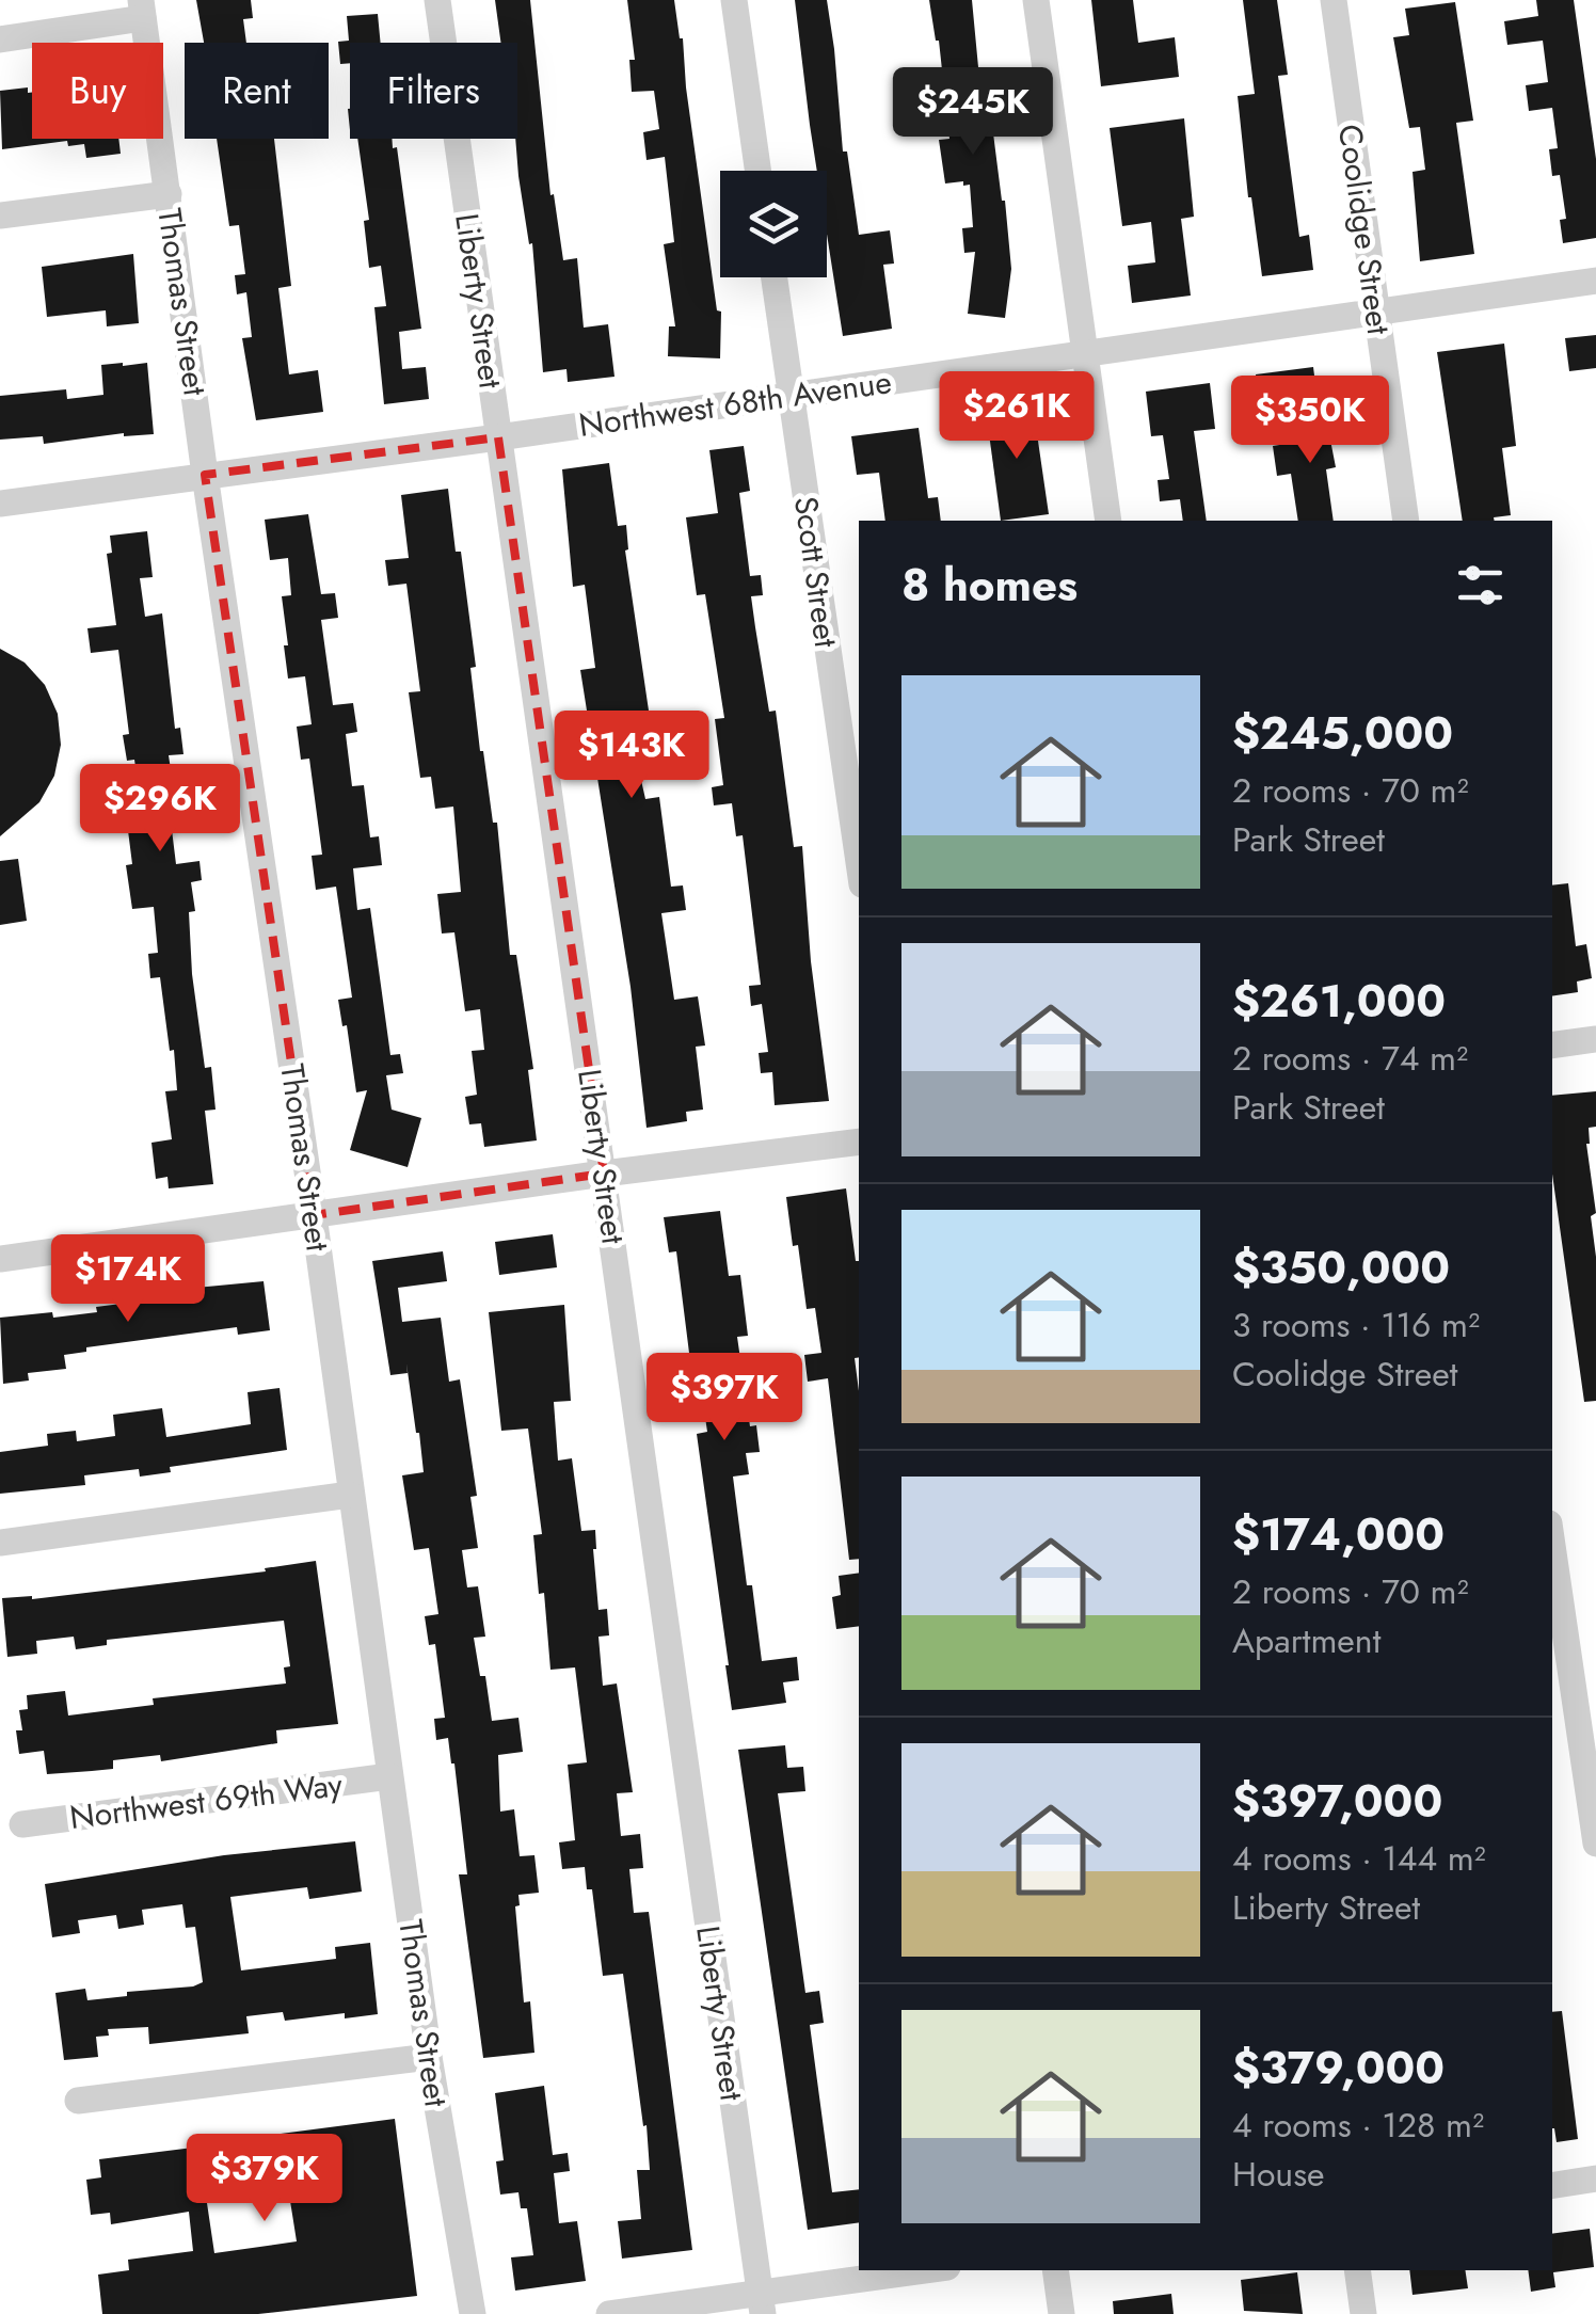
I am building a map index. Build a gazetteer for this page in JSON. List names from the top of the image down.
{
  "streets": {
    "street": [
      "Coolidge Street",
      "Liberty Street",
      "Thomas Street",
      "Northwest 68th Avenue",
      "Scott Street",
      "Northwest 69th Way"
    ]
  },
  "crossings": [
    ["Coolidge Street", "Northwest 68th Avenue"],
    ["Liberty Street", "Northwest 68th Avenue"],
    ["Thomas Street", "Northwest 68th Avenue"],
    ["Thomas Street", "Northwest 69th Way"],
    ["Northwest 68th Avenue", "Scott Street"]
  ],
  "page": {
    "chip": ["Buy", "Rent", "Filters"],
    "price": [
      "$245K",
      "$261K",
      "$350K",
      "$143K",
      "$296K",
      "$174K",
      "$397K",
      "$379K"
    ],
    "heading": "8 homes",
    "list": [
      {
        "name": "$245,000",
        "note": "2 rooms · 70 m² · Park Street"
      },
      {
        "name": "$261,000",
        "note": "2 rooms · 74 m² · Park Street"
      },
      {
        "name": "$350,000",
        "note": "3 rooms · 116 m² · Coolidge Street"
      },
      {
        "name": "$174,000",
        "note": "2 rooms · 70 m² · Apartment"
      },
      {
        "name": "$397,000",
        "note": "4 rooms · 144 m² · Liberty Street"
      },
      {
        "name": "$379,000",
        "note": "4 rooms · 128 m² · House"
      }
    ]
  }
}
